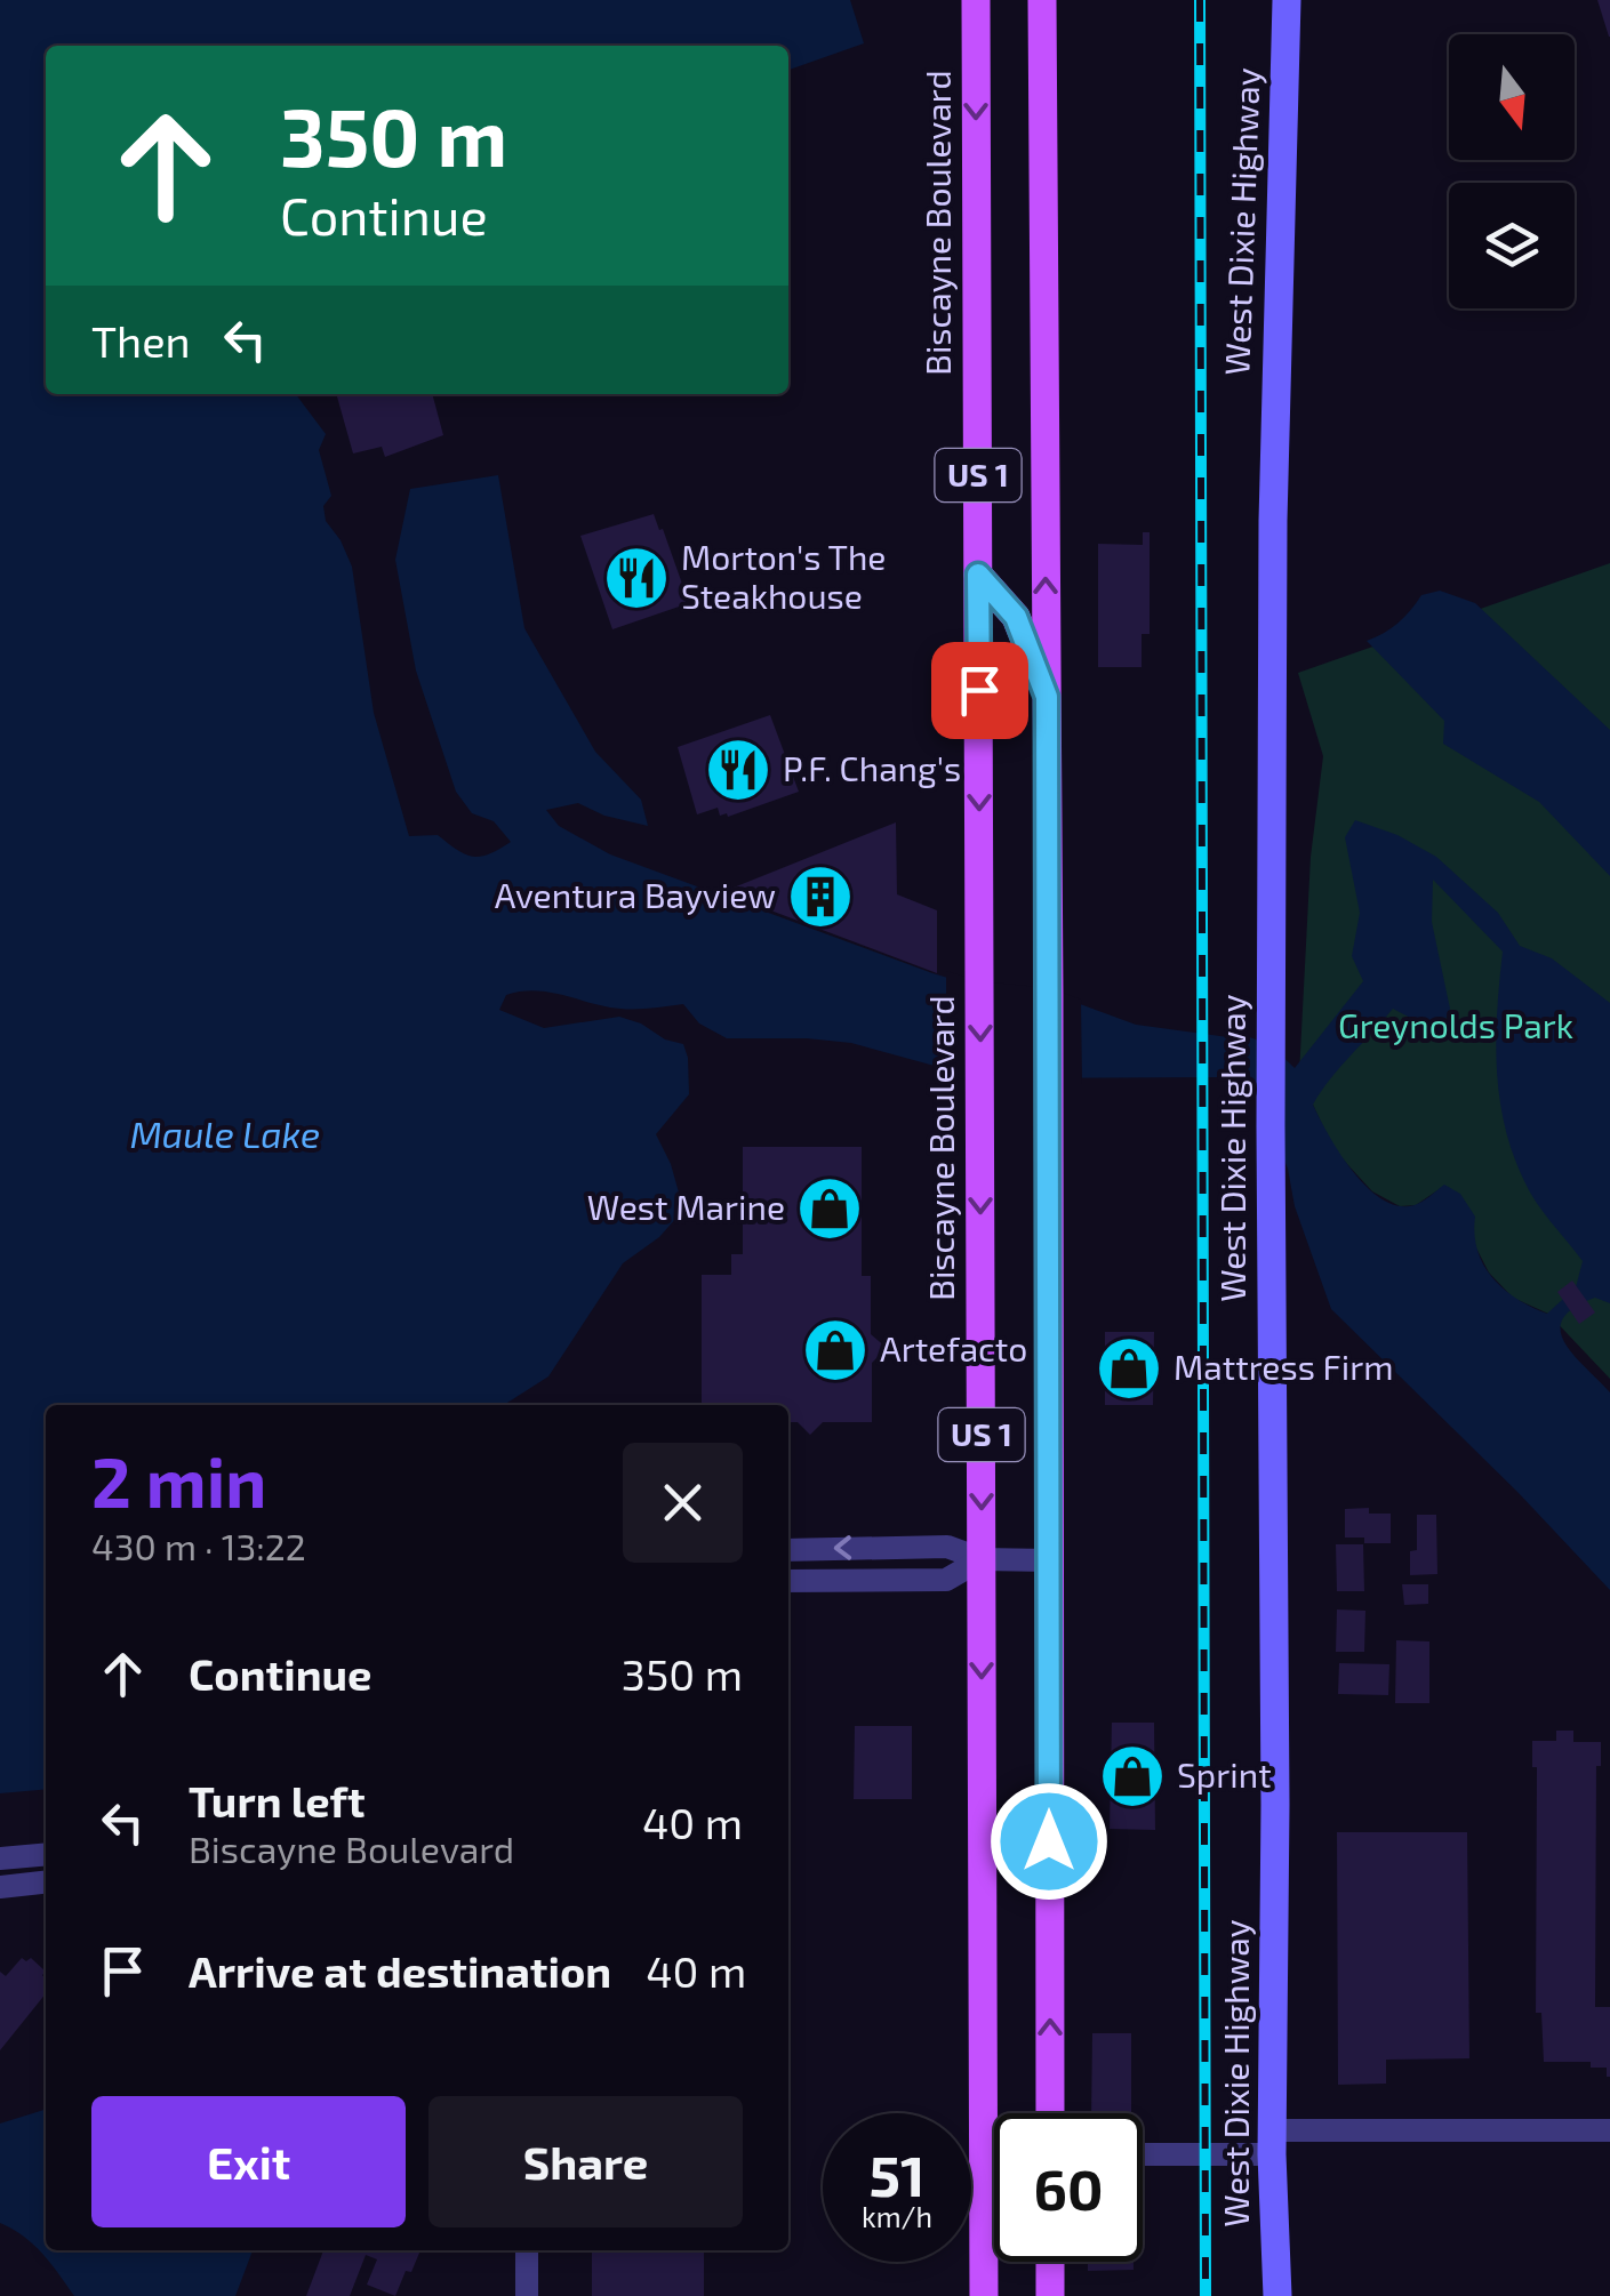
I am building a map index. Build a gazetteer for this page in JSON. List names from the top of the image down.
{
  "streets": {
    "main road": ["Biscayne Boulevard", "US 1"],
    "street": ["West Dixie Highway"]
  },
  "water": ["Maule Lake"],
  "parks": ["Greynolds Park"],
  "places": {
    "restaurant": ["Morton's The Steakhouse", "P.F. Chang's"],
    "building": ["Aventura Bayview"],
    "shop": [
      "West Marine",
      "Artefacto",
      "Mattress Firm",
      "Sprint"
    ]
  },
  "north": "bottom",
  "page": {
    "turn": ["350 m", "Continue"],
    "then": "Then",
    "heading": ["2 min", "430 m · 13:22"],
    "list": [
      {
        "name": "Continue",
        "value": "350 m"
      },
      {
        "name": "Turn left",
        "note": "Biscayne Boulevard",
        "value": "40 m"
      },
      {
        "name": "Arrive at destination",
        "value": "40 m"
      }
    ],
    "buttons": ["Exit", "Share"],
    "speed": "51 km/h",
    "limit": "60"
  }
}
